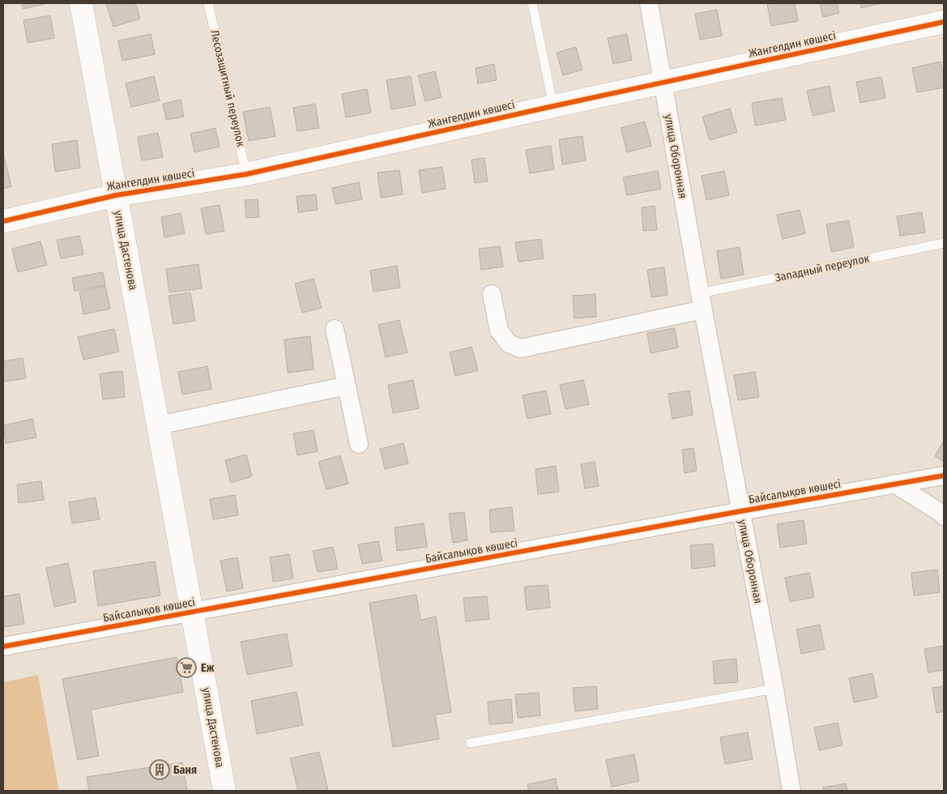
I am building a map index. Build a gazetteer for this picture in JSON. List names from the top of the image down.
{
  "streets": {
    "street": [
      "Жангелдин көшесі",
      "улица Оборонная",
      "улица Дастенова",
      "Байсалықов көшесі"
    ],
    "lane": ["Лесозащитный переулок", "Западный переулок"]
  },
  "crossings": [
    ["Жангелдин көшесі", "Лесозащитный переулок"],
    ["Жангелдин көшесі", "улица Оборонная"],
    ["Жангелдин көшесі", "улица Дастенова"],
    ["улица Оборонная", "Западный переулок"],
    ["улица Оборонная", "Байсалықов көшесі"],
    ["улица Дастенова", "Байсалықов көшесі"]
  ],
  "places": {
    "supermarket": ["Еж"],
    "building": ["Баня"]
  }
}
